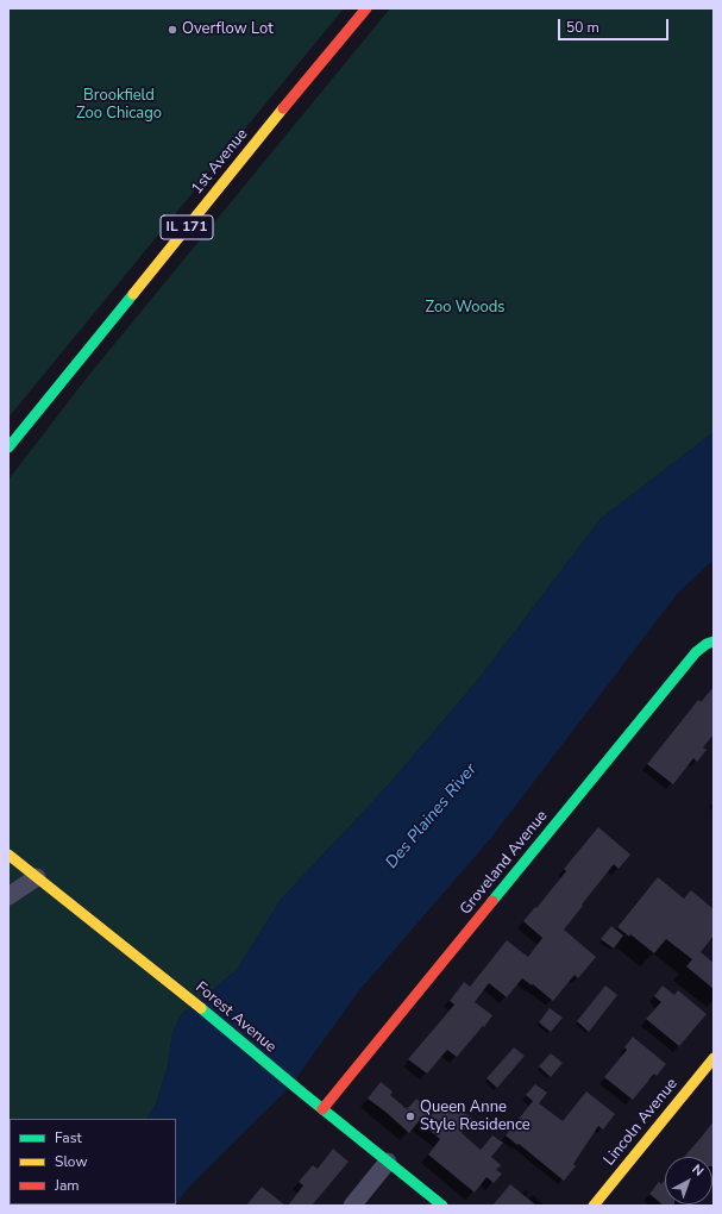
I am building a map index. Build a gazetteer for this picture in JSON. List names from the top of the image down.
{
  "streets": {
    "street": [
      "1st Avenue",
      "IL 171",
      "Groveland Avenue",
      "Forest Avenue",
      "Lincoln Avenue"
    ]
  },
  "crossings": [
    ["Groveland Avenue", "Forest Avenue"]
  ],
  "water": ["Des Plaines River"],
  "parks": ["Brookfield Zoo Chicago", "Zoo Woods"],
  "places": ["Overflow Lot", "Queen Anne Style Residence"],
  "legend": ["Fast", "Slow", "Jam"],
  "scale_bar": "50 m",
  "north": "top right"
}
